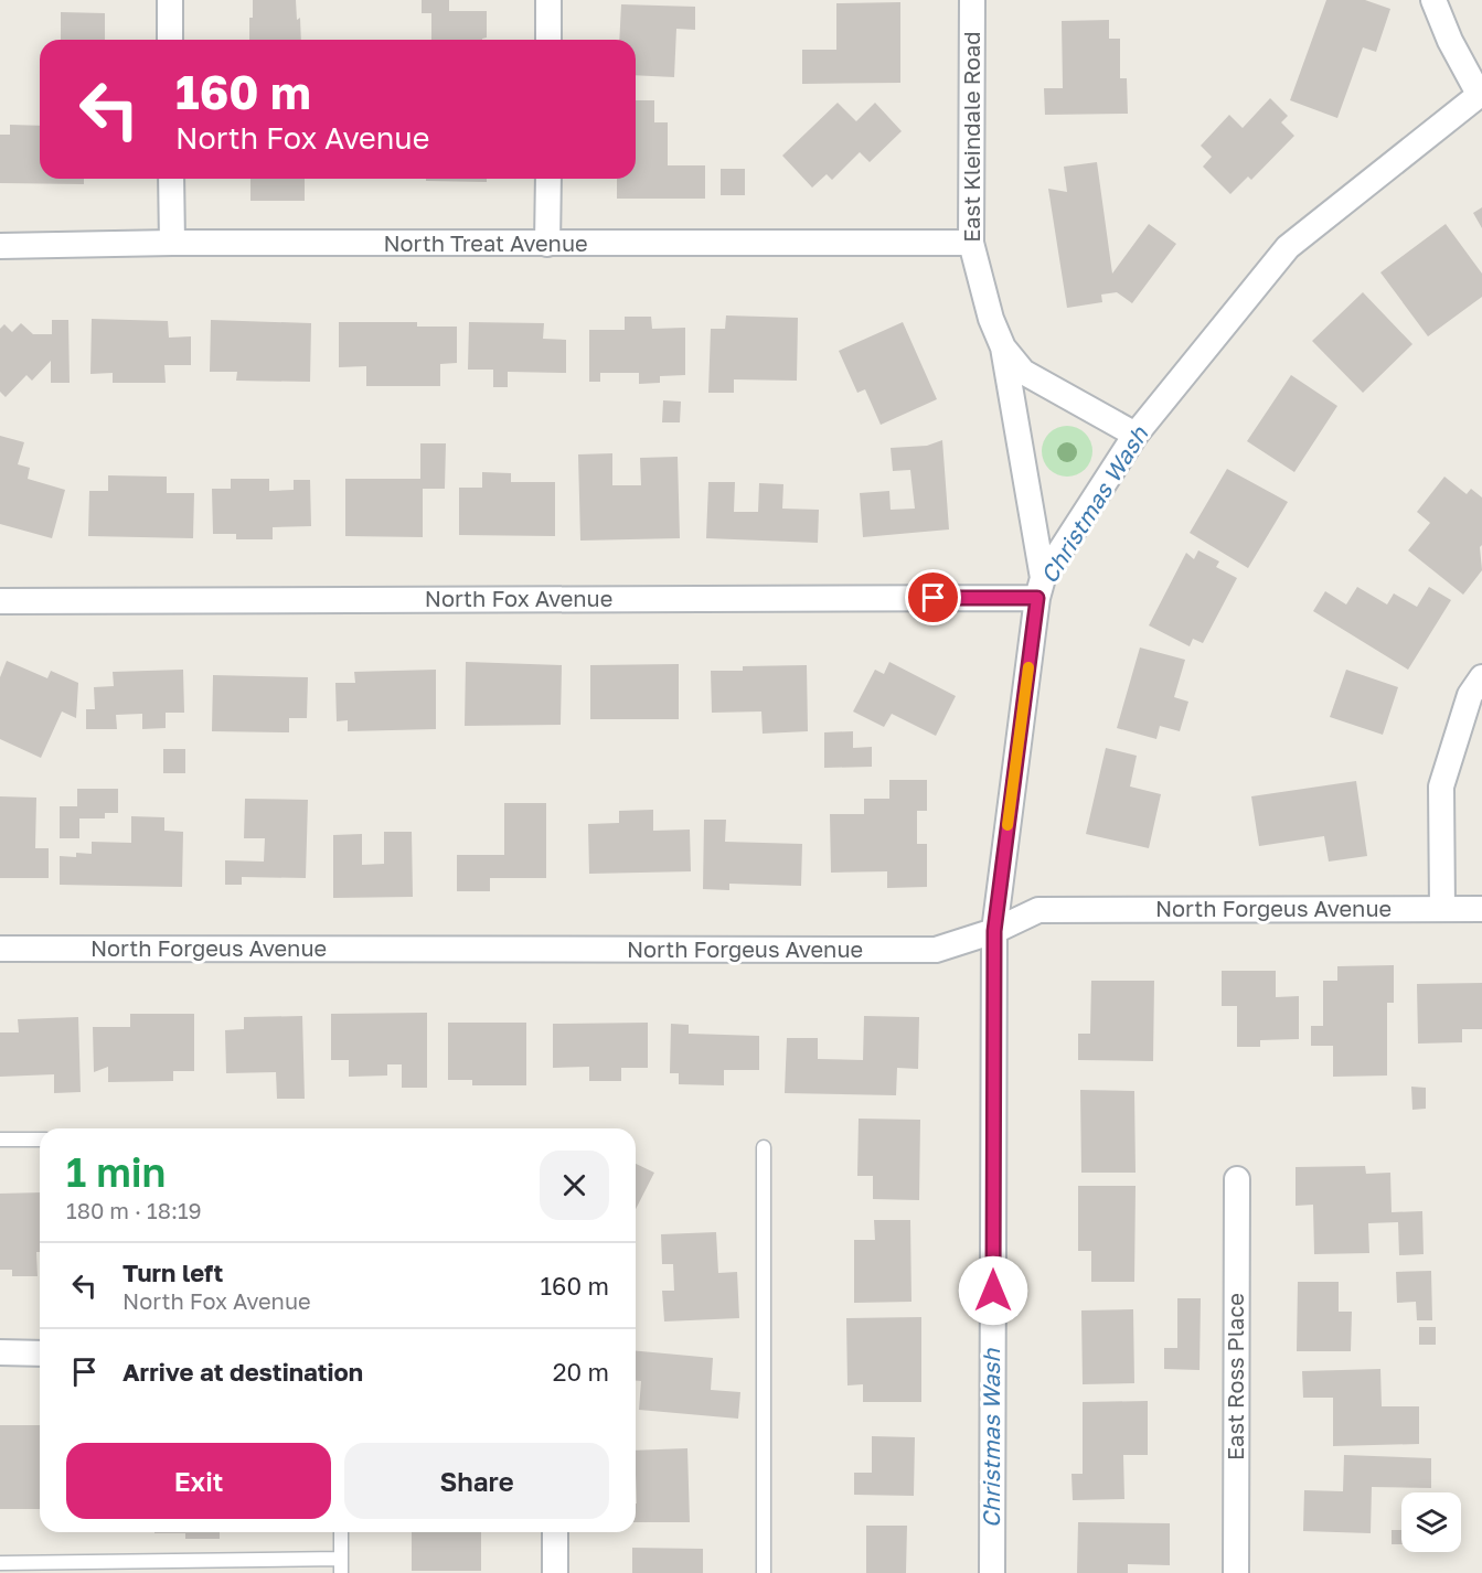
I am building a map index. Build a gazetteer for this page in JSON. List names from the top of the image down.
{
  "streets": {
    "street": [
      "East Kleindale Road",
      "North Treat Avenue",
      "North Fox Avenue",
      "North Forgeus Avenue",
      "East Ross Place"
    ]
  },
  "crossings": [
    ["East Kleindale Road", "North Treat Avenue"],
    ["East Kleindale Road", "North Fox Avenue"],
    ["East Kleindale Road", "North Forgeus Avenue"]
  ],
  "water": ["Christmas Wash"],
  "page": {
    "turn": ["160 m", "North Fox Avenue"],
    "heading": ["1 min", "180 m · 18:19"],
    "list": [
      {
        "name": "Turn left",
        "note": "North Fox Avenue",
        "value": "160 m"
      },
      {
        "name": "Arrive at destination",
        "value": "20 m"
      }
    ],
    "buttons": ["Exit", "Share"]
  }
}
